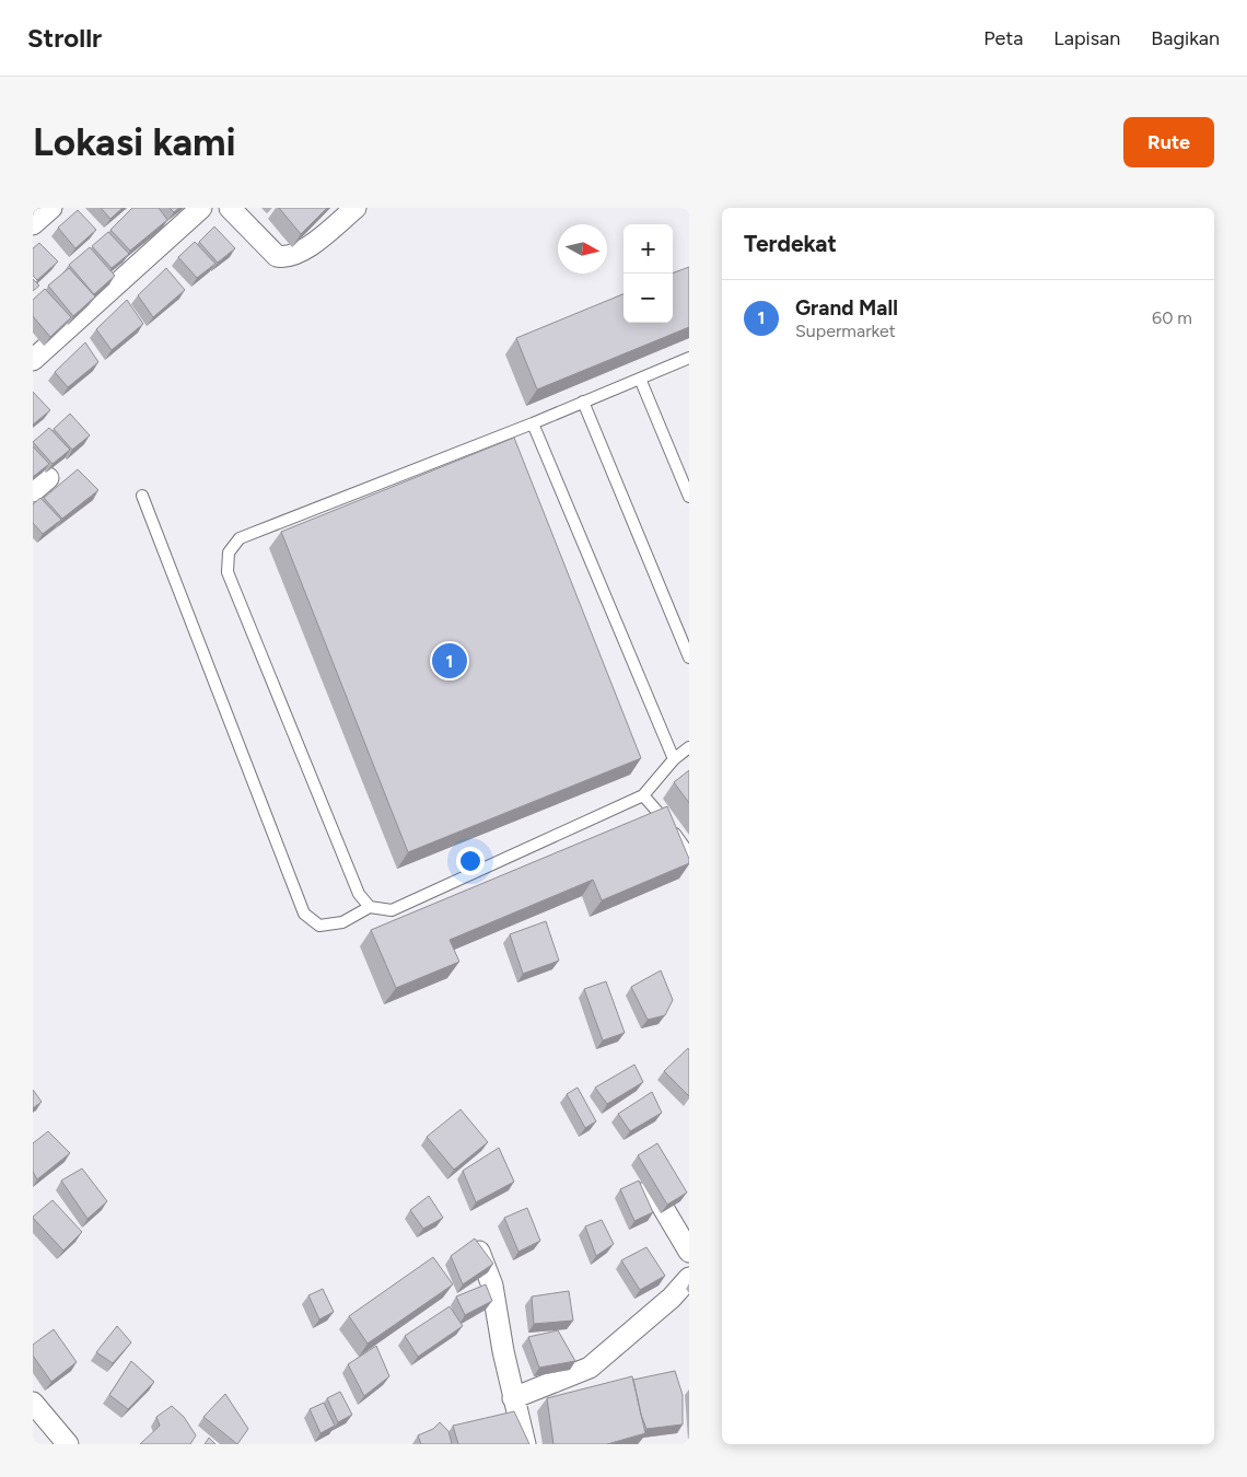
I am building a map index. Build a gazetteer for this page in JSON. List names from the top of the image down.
{
  "north": "right",
  "page": {
    "header": "Strollr",
    "nav": ["Peta", "Lapisan", "Bagikan"],
    "buttons": "Rute",
    "title": "Lokasi kami",
    "heading": "Terdekat",
    "map_buttons": ["+", "−"],
    "list": [
      {
        "mark": "1",
        "name": "Grand Mall",
        "note": "Supermarket",
        "value": "60 m"
      }
    ],
    "pins": "1"
  }
}
